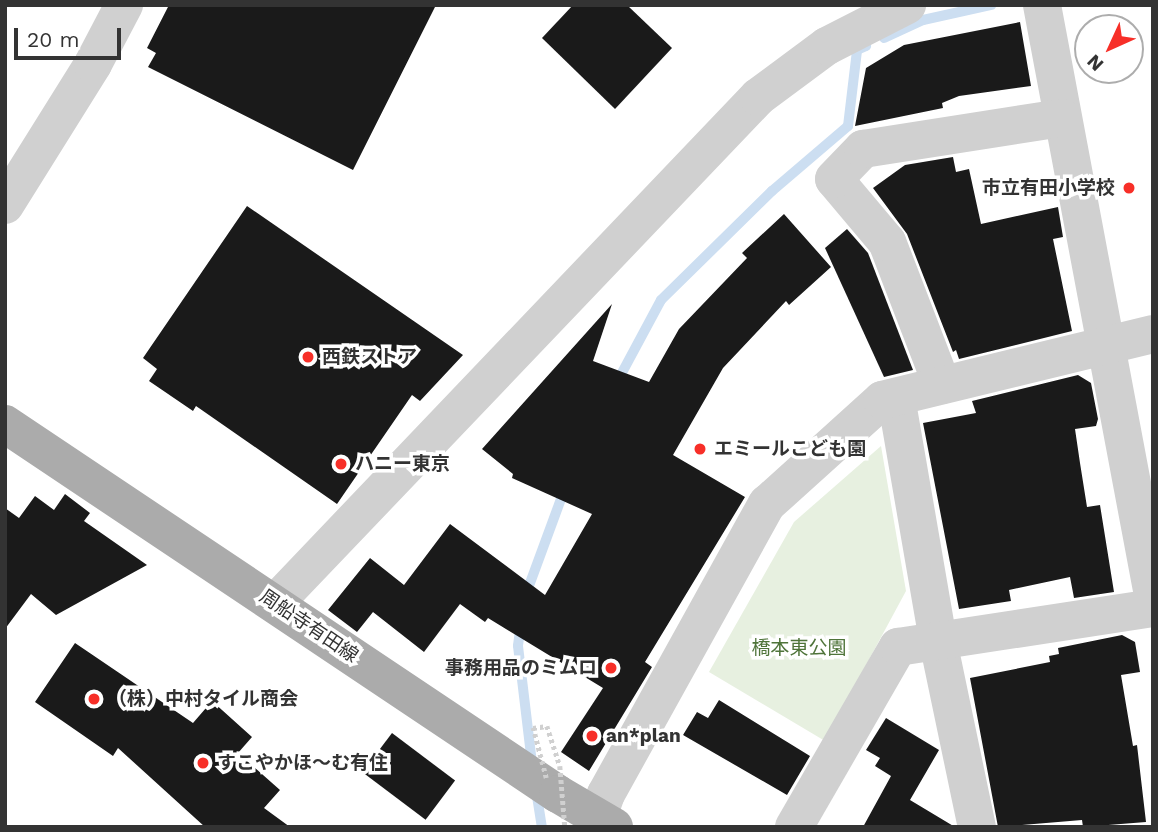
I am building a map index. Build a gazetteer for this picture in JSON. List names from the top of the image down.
{
  "streets": {
    "main road": ["周船寺有田線"]
  },
  "parks": ["橋本東公園"],
  "places": [
    "市立有田小学校",
    "西鉄ストア",
    "エミールこども園",
    "ハニー東京",
    "事務用品のミムロ",
    "（株）中村タイル商会",
    "an*plan",
    "すこやかほ〜む有住"
  ],
  "scale_bar": "20 m",
  "north": "bottom left"
}
